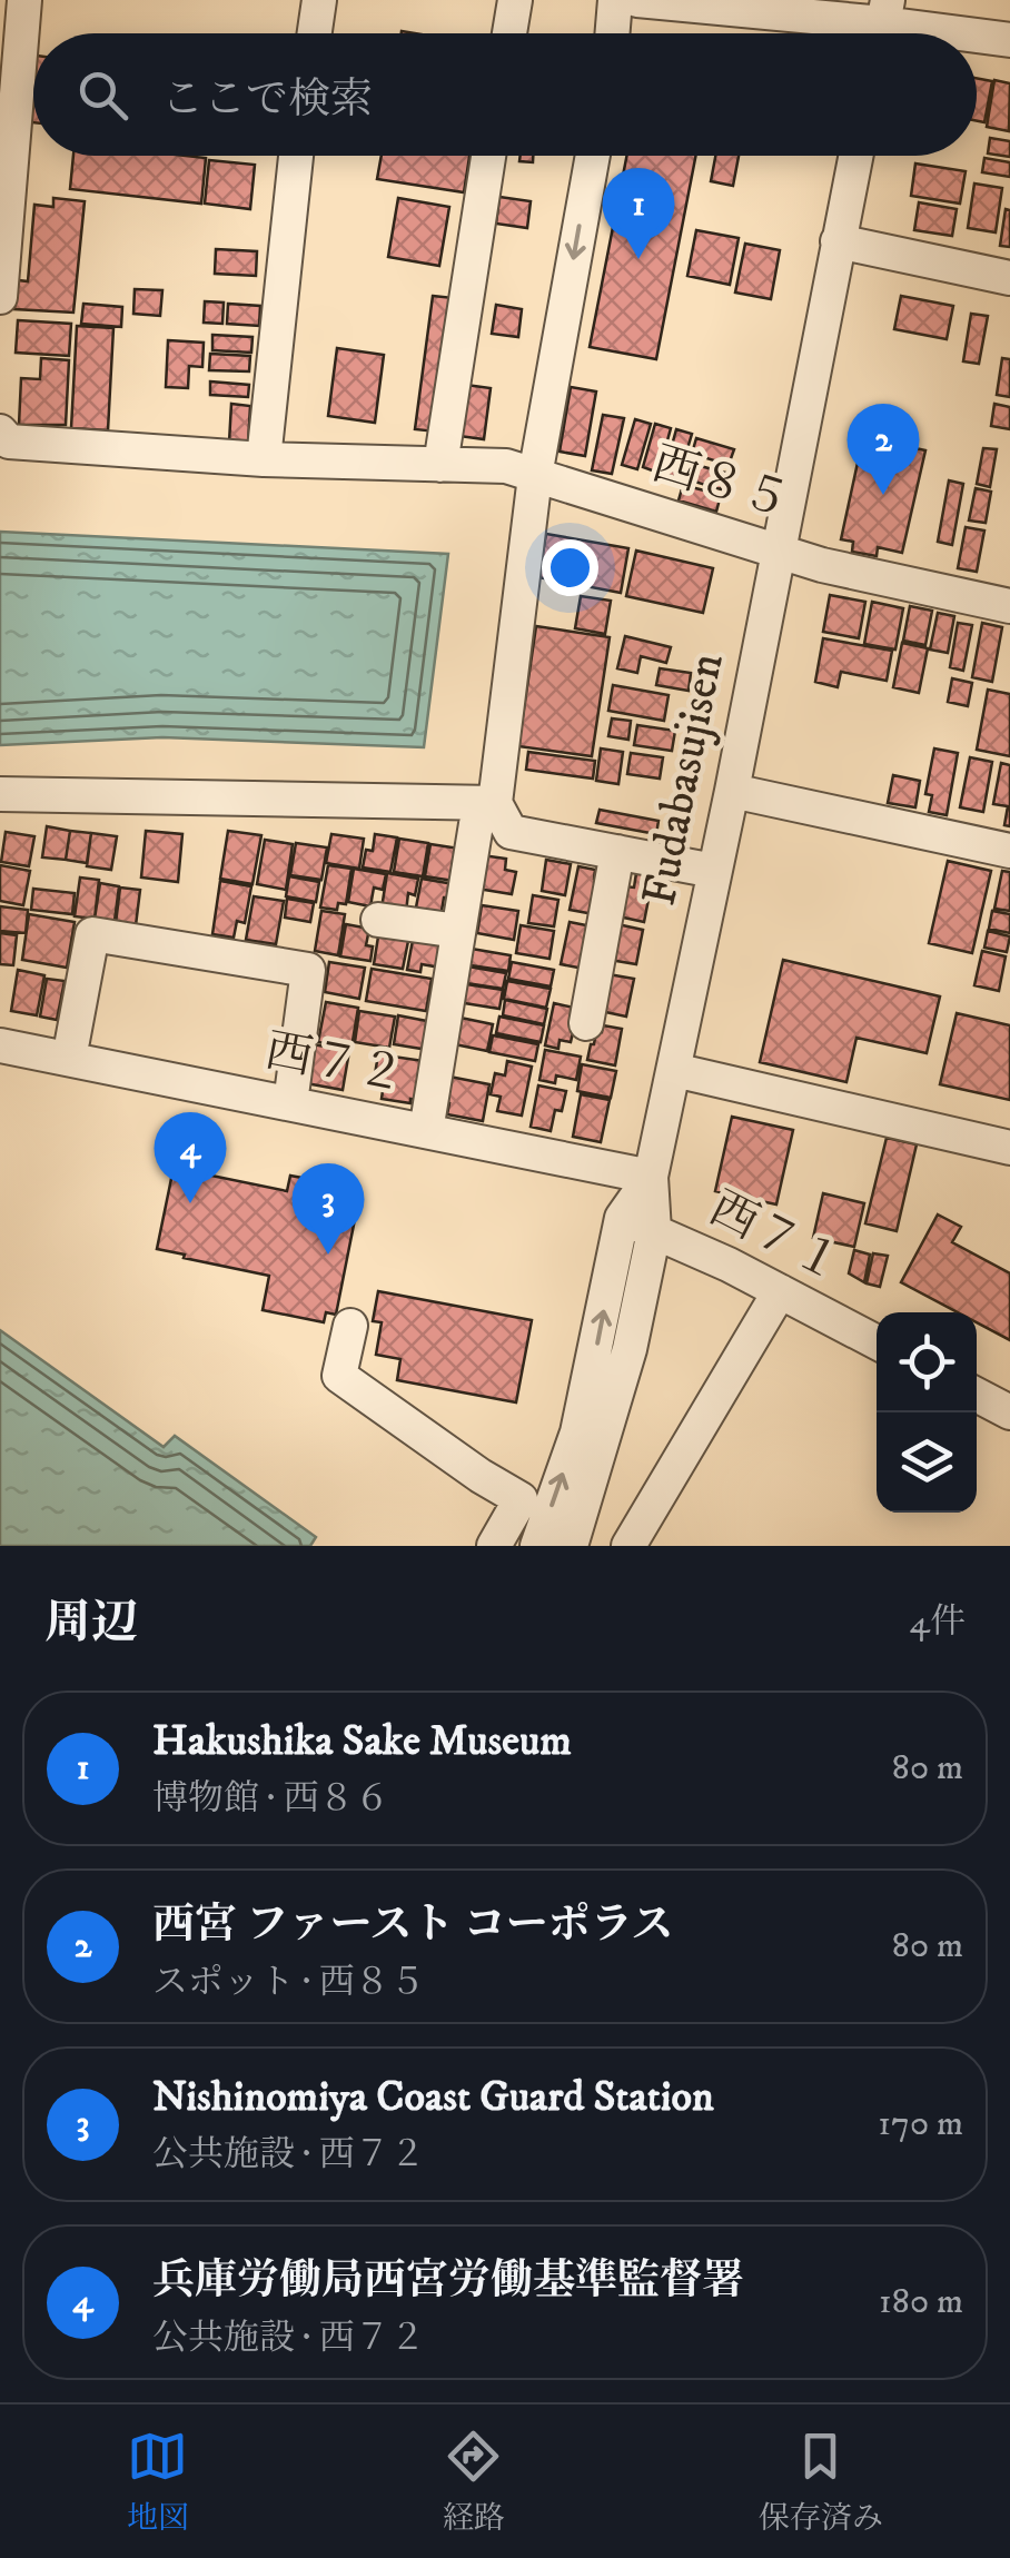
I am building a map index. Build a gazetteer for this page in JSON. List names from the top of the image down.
{
  "streets": {
    "street": [
      "西８５",
      "Fudabasujisen",
      "西７２",
      "西７１"
    ]
  },
  "crossings": [
    ["西８５", "Fudabasujisen"],
    ["Fudabasujisen", "西７２"],
    ["Fudabasujisen", "西７１"]
  ],
  "page": {
    "search": "ここで検索",
    "pins": [
      "1",
      "2",
      "4",
      "3"
    ],
    "heading": ["周辺", "4件"],
    "list": [
      {
        "mark": "1",
        "name": "Hakushika Sake Museum",
        "note": "博物館 · 西８６",
        "value": "80 m"
      },
      {
        "mark": "2",
        "name": "西宮 ファースト コーポラス",
        "note": "スポット · 西８５",
        "value": "80 m"
      },
      {
        "mark": "3",
        "name": "Nishinomiya Coast Guard Station",
        "note": "公共施設 · 西７２",
        "value": "170 m"
      },
      {
        "mark": "4",
        "name": "兵庫労働局西宮労働基準監督署",
        "note": "公共施設 · 西７２",
        "value": "180 m"
      }
    ],
    "nav": ["地図", "経路", "保存済み"]
  }
}
